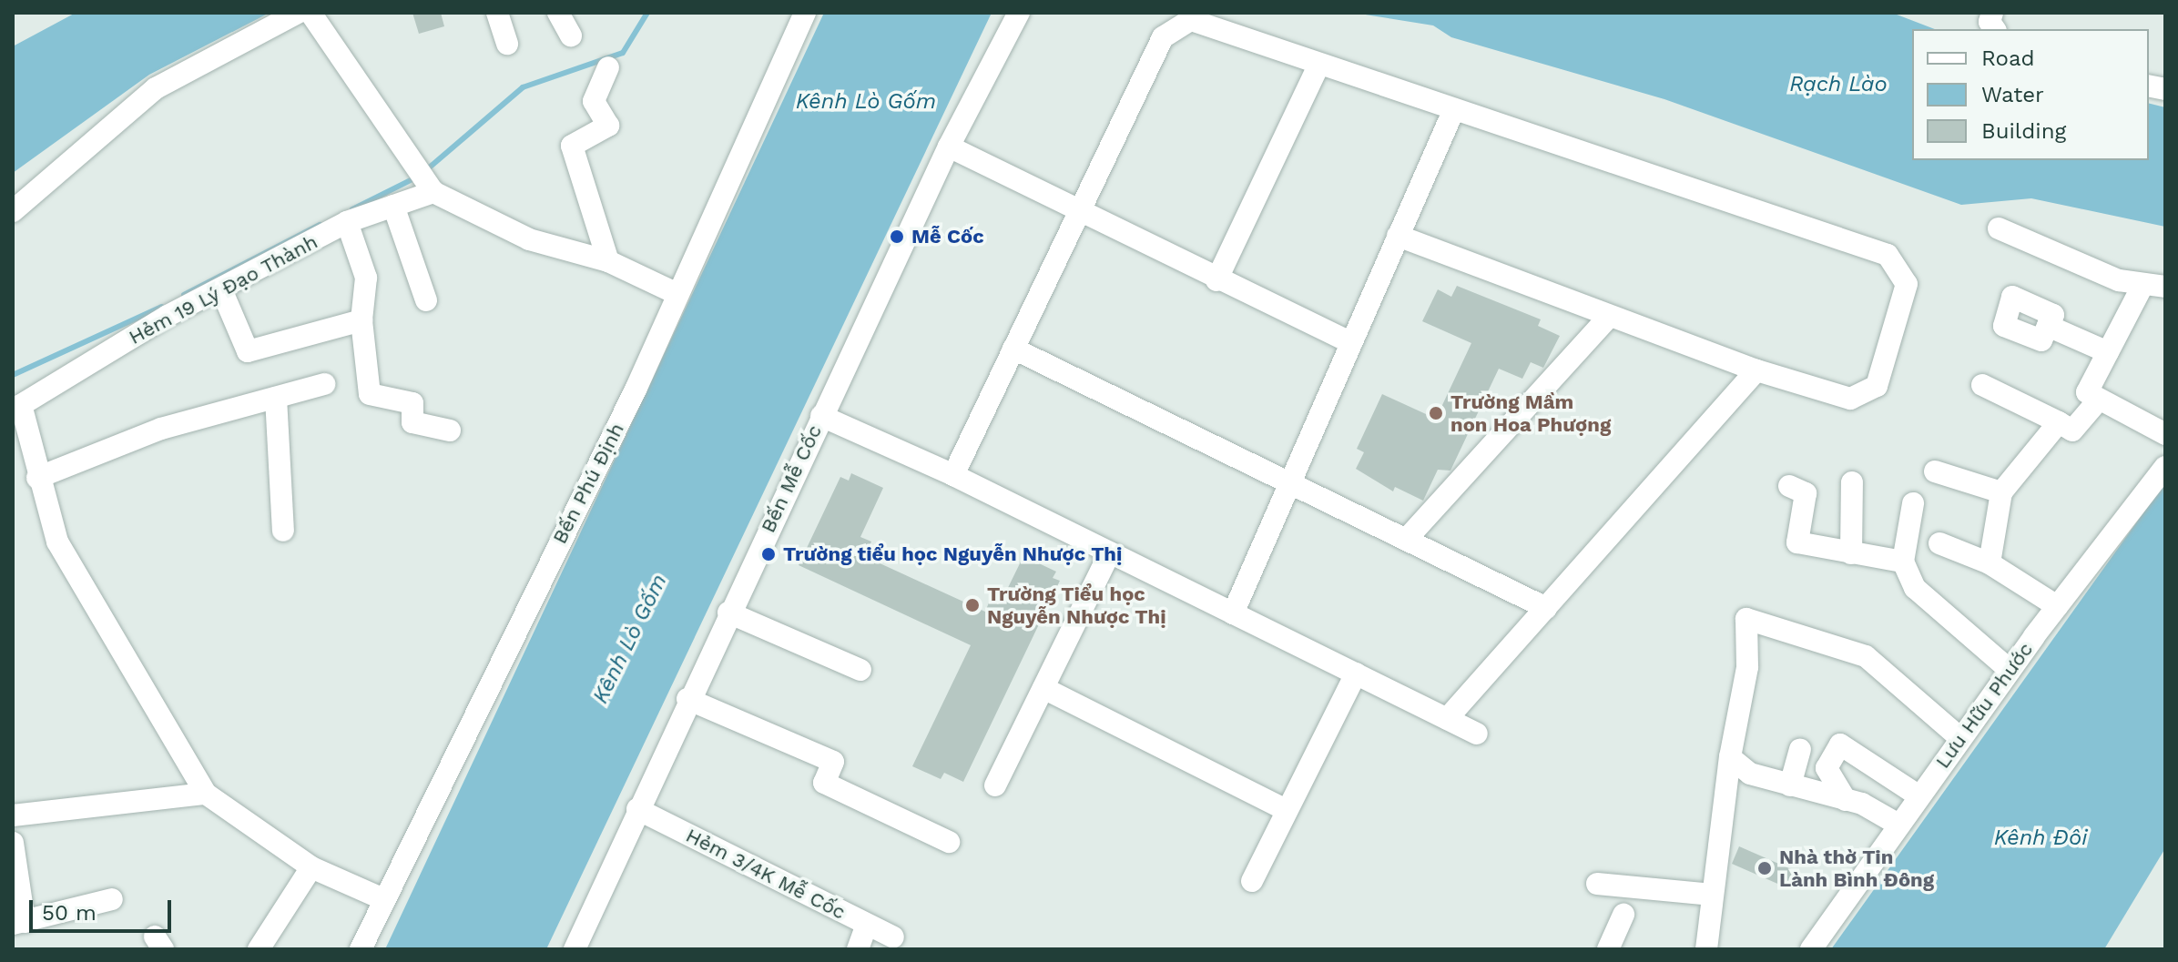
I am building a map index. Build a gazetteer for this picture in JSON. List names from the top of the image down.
{
  "streets": {
    "street": [
      "Hẻm 19 Lý Đạo Thành",
      "Bến Mễ Cốc",
      "Bến Phú Định",
      "Lưu Hữu Phước",
      "Hẻm 3/4K Mễ Cốc"
    ]
  },
  "crossings": [
    ["Bến Mễ Cốc", "Hẻm 3/4K Mễ Cốc"]
  ],
  "water": ["Rạch Lào", "Kênh Lò Gốm", "Kênh Đôi"],
  "places": [
    "Mễ Cốc",
    "Trường Mầm non Hoa Phượng",
    "Trường tiểu học Nguyễn Nhược Thị",
    "Trường Tiểu học Nguyễn Nhược Thị",
    "Nhà thờ Tin Lành Bình Đông"
  ],
  "legend": ["Road", "Water", "Building"],
  "scale_bar": "50 m"
}
